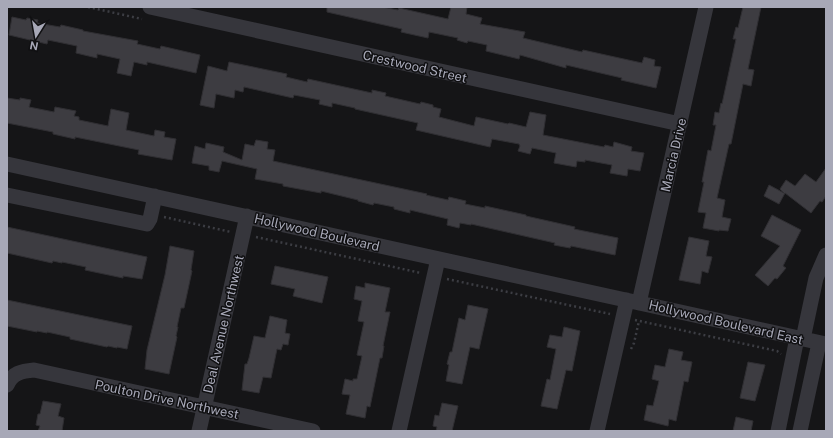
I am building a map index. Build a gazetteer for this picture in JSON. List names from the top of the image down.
{
  "streets": {
    "street": [
      "Crestwood Street",
      "Marcia Drive",
      "Hollywood Boulevard",
      "Hollywood Boulevard East",
      "Deal Avenue Northwest",
      "Poulton Drive Northwest"
    ]
  },
  "crossings": [
    ["Crestwood Street", "Marcia Drive"],
    ["Marcia Drive", "Hollywood Boulevard"],
    ["Marcia Drive", "Hollywood Boulevard East"],
    ["Hollywood Boulevard", "Hollywood Boulevard East"],
    ["Hollywood Boulevard", "Deal Avenue Northwest"],
    ["Deal Avenue Northwest", "Poulton Drive Northwest"]
  ],
  "north": "bottom"
}
